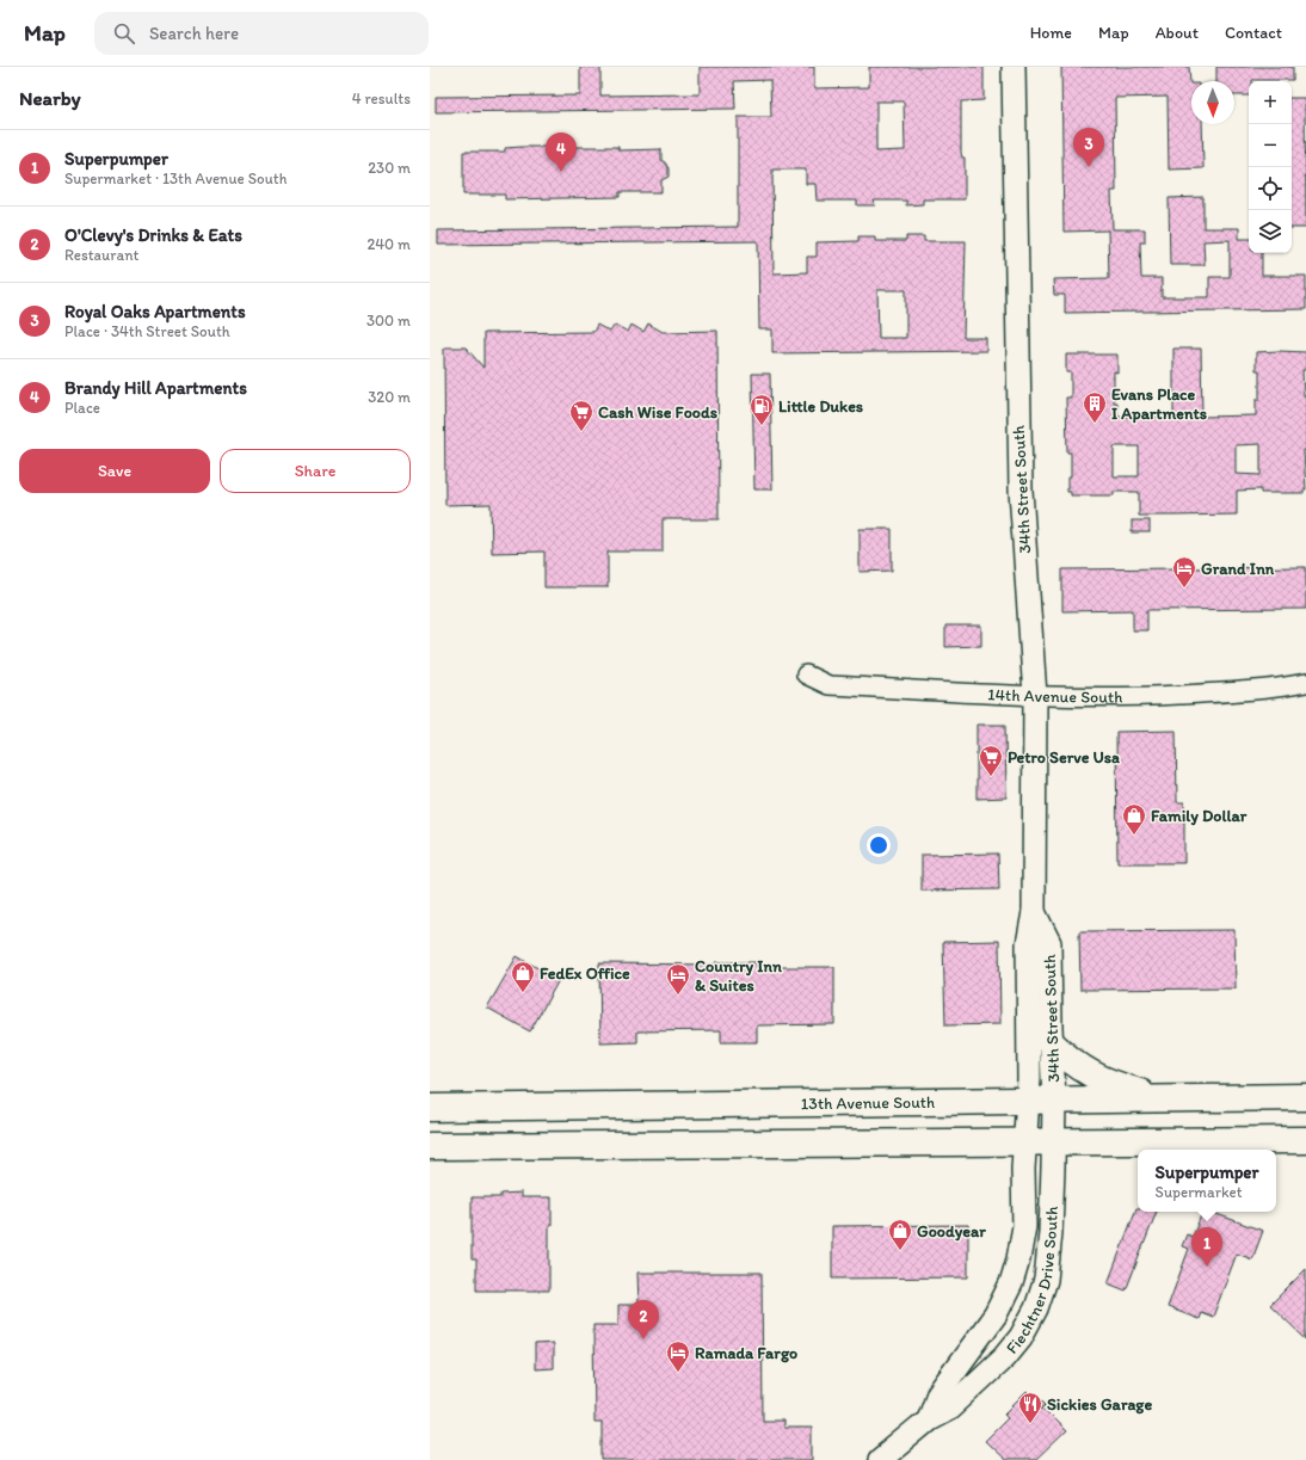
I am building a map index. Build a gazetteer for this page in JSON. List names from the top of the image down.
{
  "streets": {
    "main road": ["13th Avenue South"],
    "street": ["34th Street South", "14th Avenue South", "Fiechtner Drive South"]
  },
  "crossings": [
    ["34th Street South", "14th Avenue South"],
    ["34th Street South", "13th Avenue South"],
    ["34th Street South", "Fiechtner Drive South"],
    ["13th Avenue South", "Fiechtner Drive South"]
  ],
  "places": {
    "building": ["Evans Place I Apartments"],
    "fuel station": ["Little Dukes"],
    "supermarket": ["Cash Wise Foods", "Petro Serve Usa"],
    "hotel": ["Grand Inn", "Country Inn & Suites", "Ramada Fargo"],
    "shop": ["Family Dollar", "FedEx Office", "Goodyear"],
    "restaurant": ["Sickies Garage"]
  },
  "north": "bottom",
  "page": {
    "header": "Map",
    "search": "Search here",
    "nav": [
      "Home",
      "Map",
      "About",
      "Contact"
    ],
    "heading": ["Nearby", "4 results"],
    "map_buttons": ["+", "−"],
    "pins": [
      "3",
      "4",
      "1",
      "2"
    ],
    "list": [
      {
        "mark": "1",
        "name": "Superpumper",
        "note": "Supermarket · 13th Avenue South",
        "value": "230 m"
      },
      {
        "mark": "2",
        "name": "O'Clevy's Drinks & Eats",
        "note": "Restaurant",
        "value": "240 m"
      },
      {
        "mark": "3",
        "name": "Royal Oaks Apartments",
        "note": "Place · 34th Street South",
        "value": "300 m"
      },
      {
        "mark": "4",
        "name": "Brandy Hill Apartments",
        "note": "Place",
        "value": "320 m"
      }
    ],
    "buttons": ["Save", "Share"],
    "popup": ["Superpumper", "Supermarket"]
  }
}
